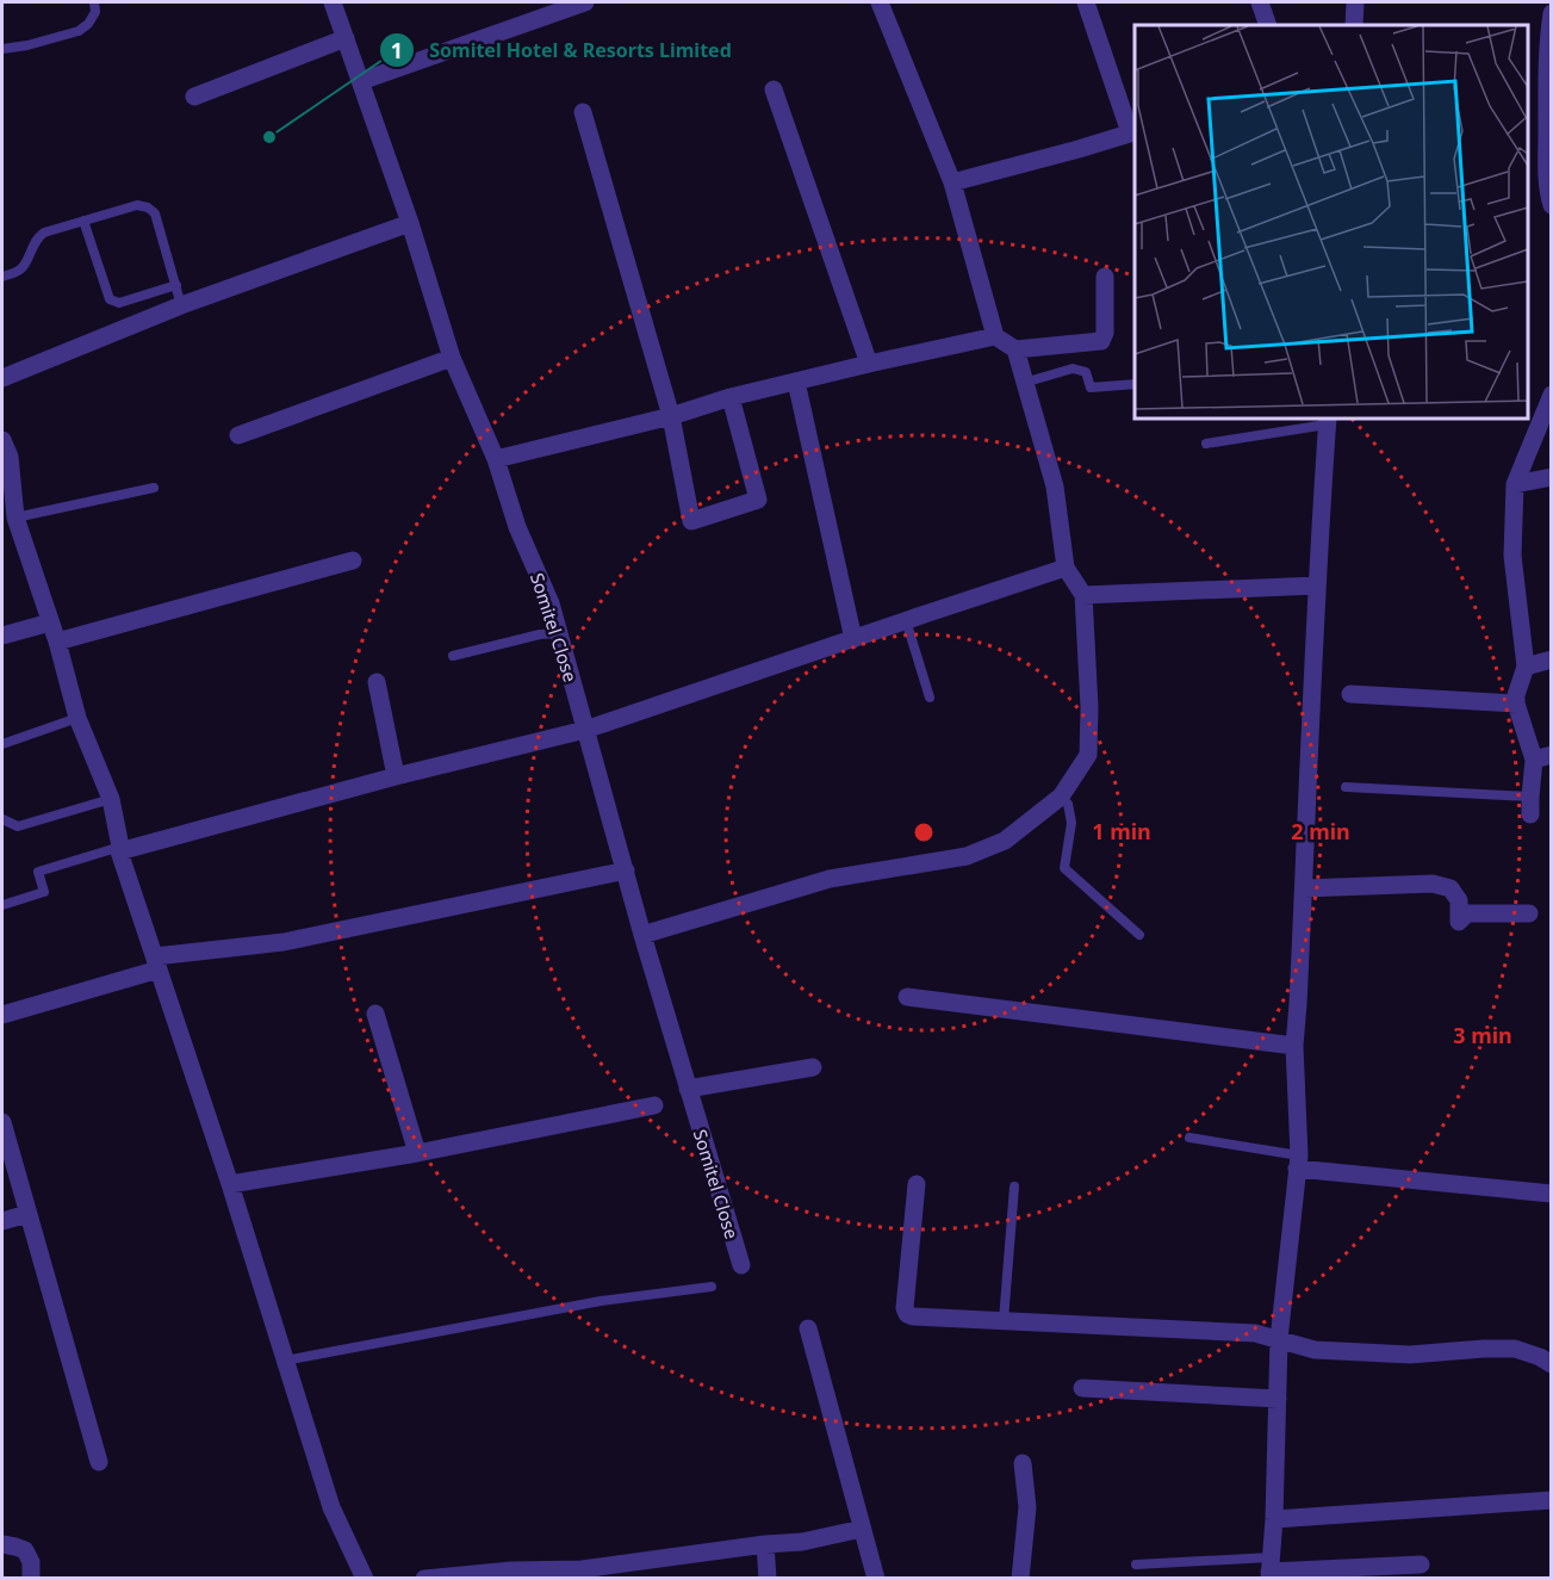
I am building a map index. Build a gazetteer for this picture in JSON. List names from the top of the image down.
{
  "streets": {
    "street": ["Somitel Close"]
  },
  "places": ["Somitel Hotel & Resorts Limited"],
  "rings": ["1 min", "2 min", "3 min"]
}
